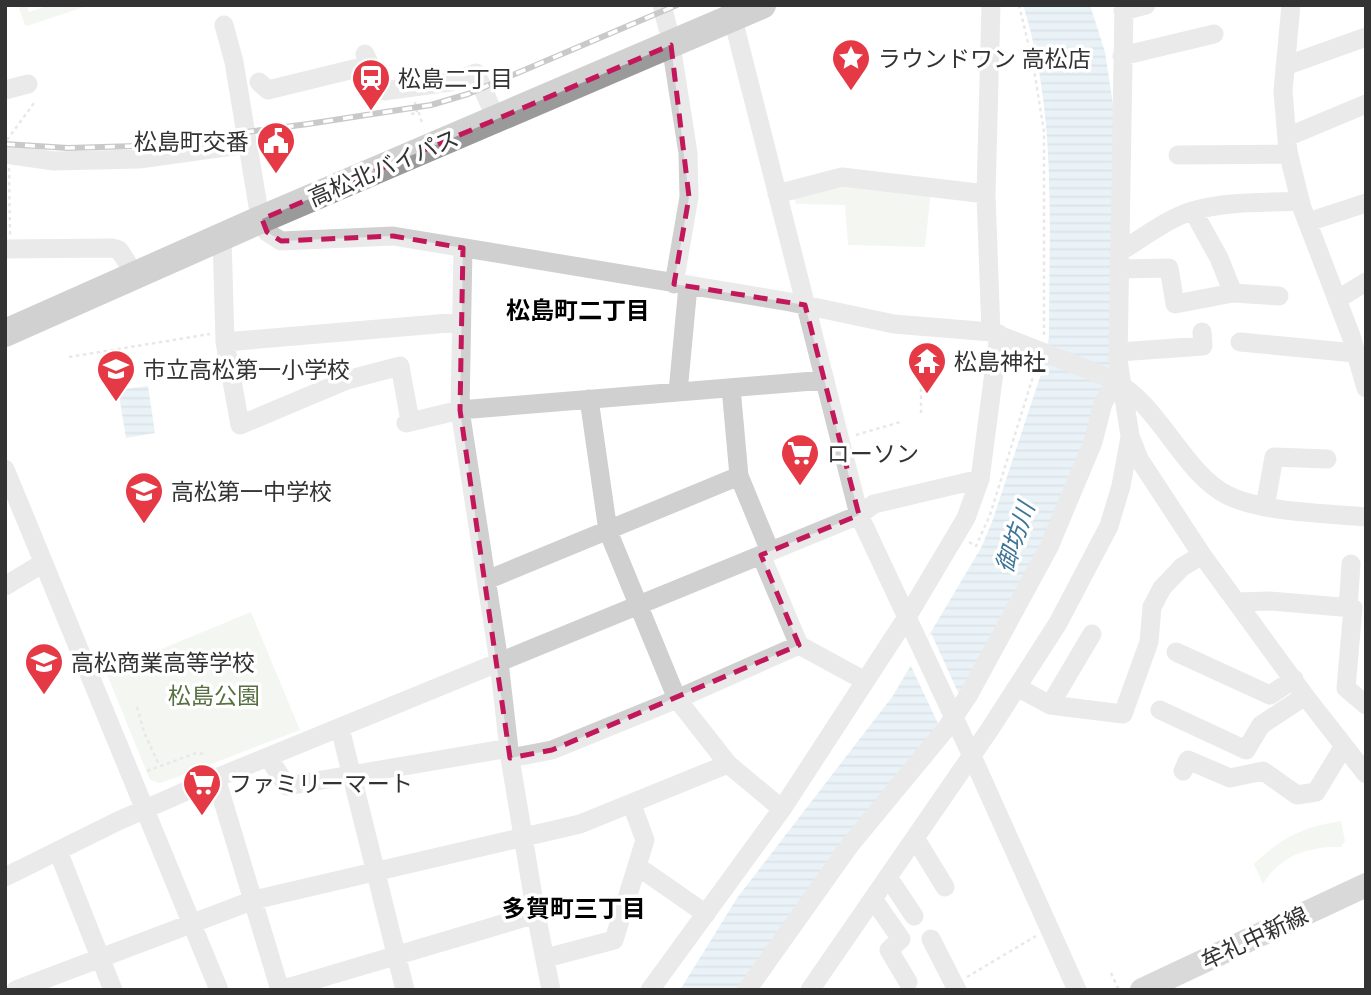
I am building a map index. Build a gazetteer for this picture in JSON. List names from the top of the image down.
{
  "streets": {
    "highway": ["高松北バイパス"],
    "main road": ["牟礼中新線"]
  },
  "districts": ["松島町二丁目", "多賀町三丁目"],
  "water": ["御坊川"],
  "parks": ["松島公園"],
  "places": {
    "place": ["ラウンドワン 高松店"],
    "station": ["松島二丁目"],
    "public building": ["松島町交番"],
    "temple": ["松島神社"],
    "school or university": ["市立高松第一小学校", "高松第一中学校", "高松商業高等学校"],
    "supermarket": ["ローソン", "ファミリーマート"]
  }
}
